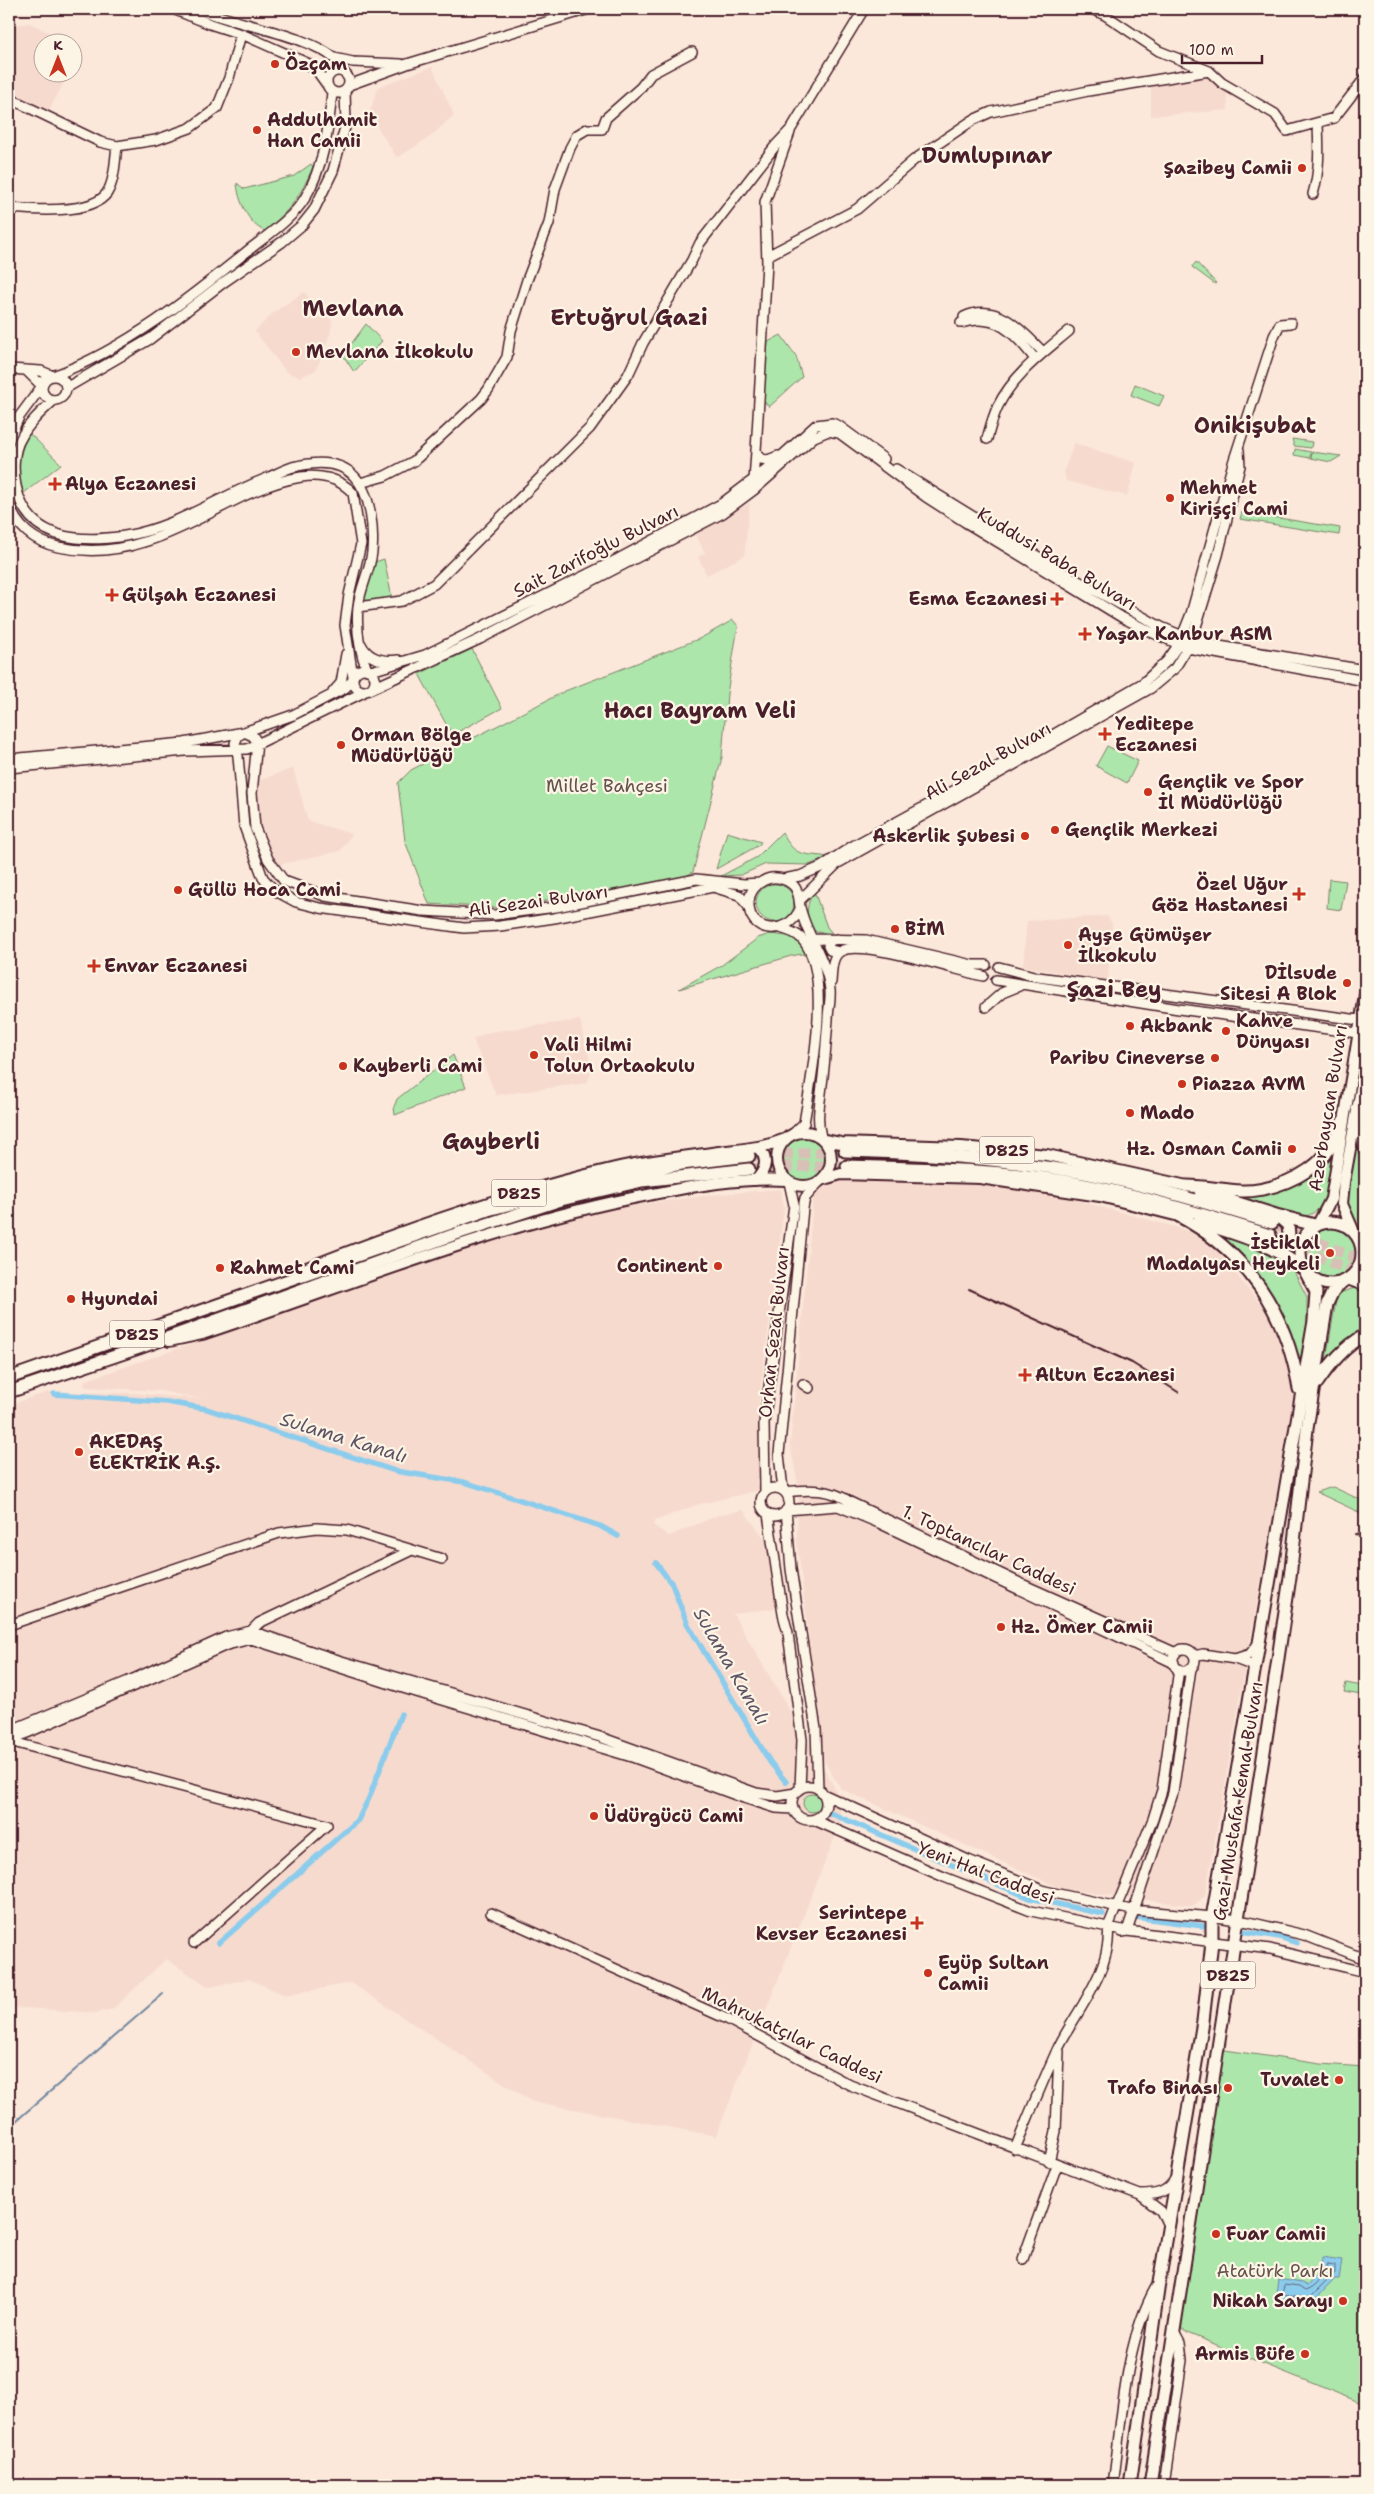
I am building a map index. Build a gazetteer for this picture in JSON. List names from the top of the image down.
{
  "streets": {
    "highway": ["D825", "Gazi Mustafa Kemal Bulvarı"],
    "main road": ["Azerbaycan Bulvarı"],
    "street": [
      "Sait Zarifoğlu Bulvarı",
      "Kuddusi Baba Bulvarı",
      "Ali Sezal Bulvarı",
      "Ali Sezai Bulvarı",
      "Orhan Sezal Bulvarı",
      "1. Toptancılar Caddesi",
      "Yeni Hal Caddesi",
      "Mahrukatçılar Caddesi"
    ]
  },
  "crossings": [
    ["Sait Zarifoğlu Bulvarı", "Kuddusi Baba Bulvarı"],
    ["Kuddusi Baba Bulvarı", "Ali Sezal Bulvarı"],
    ["Ali Sezal Bulvarı", "Ali Sezai Bulvarı"],
    ["Azerbaycan Bulvarı", "D825"],
    ["Azerbaycan Bulvarı", "Gazi Mustafa Kemal Bulvarı"],
    ["D825", "Orhan Sezal Bulvarı"],
    ["D825", "Gazi Mustafa Kemal Bulvarı"],
    ["Orhan Sezal Bulvarı", "1. Toptancılar Caddesi"],
    ["Orhan Sezal Bulvarı", "Yeni Hal Caddesi"],
    ["Gazi Mustafa Kemal Bulvarı", "Yeni Hal Caddesi"],
    ["Gazi Mustafa Kemal Bulvarı", "Mahrukatçılar Caddesi"]
  ],
  "districts": [
    "Dumlupınar",
    "Mevlana",
    "Ertuğrul Gazi",
    "Onikişubat",
    "Hacı Bayram Veli",
    "Şazi Bey",
    "Gayberli"
  ],
  "water": ["Sulama Kanalı"],
  "parks": ["Millet Bahçesi", "Atatürk Parkı"],
  "places": {
    "other": [
      "Özçam",
      "Addulhamit Han Camii",
      "Şazibey Camii",
      "Mevlana İlkokulu",
      "Mehmet Kirişçi Cami",
      "Orman Bölge Müdürlüğü",
      "Gençlik ve Spor İl Müdürlüğü",
      "Gençlik Merkezi",
      "Askerlik Şubesi",
      "Güllü Hoca Cami",
      "BİM",
      "Ayşe Gümüşer İlkokulu",
      "Dİlsude Sitesi A Blok",
      "Akbank",
      "Kahve Dünyası",
      "Vali Hilmi Tolun Ortaokulu",
      "Paribu Cineverse",
      "Kayberli Cami",
      "Piazza AVM",
      "Mado",
      "Hz. Osman Camii",
      "İstiklal Madalyası Heykeli",
      "Continent",
      "Rahmet Cami",
      "Hyundai",
      "AKEDAŞ ELEKTRİK A.Ş.",
      "Hz. Ömer Camii",
      "Üdürgücü Cami",
      "Eyüp Sultan Camii",
      "Tuvalet",
      "Trafo Binası",
      "Fuar Camii",
      "Nikah Sarayı",
      "Armis Büfe"
    ],
    "health": [
      "Alya Eczanesi",
      "Gülşah Eczanesi",
      "Esma Eczanesi",
      "Yaşar Kanbur ASM",
      "Yeditepe Eczanesi",
      "Özel Uğur Göz Hastanesi",
      "Envar Eczanesi",
      "Altun Eczanesi",
      "Serintepe Kevser Eczanesi"
    ]
  },
  "scale_bar": "100 m",
  "north": "top"
}
